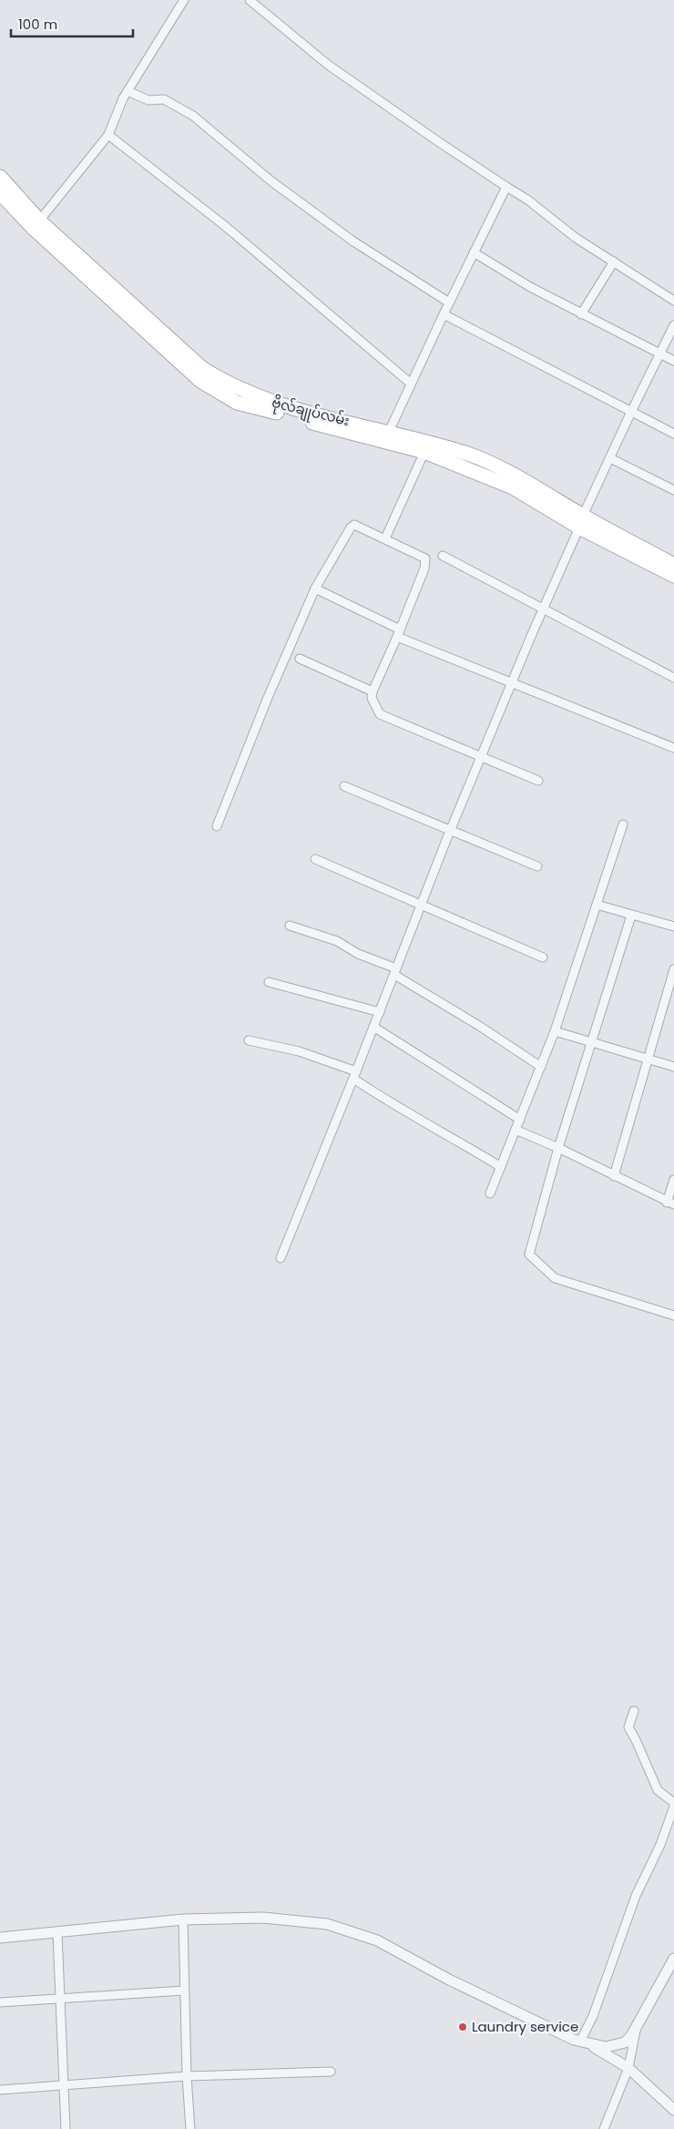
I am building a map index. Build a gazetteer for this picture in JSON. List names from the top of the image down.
{
  "streets": {
    "main road": ["ဗိုလ်ချုပ်လမ်း"]
  },
  "places": ["Laundry service"],
  "scale_bar": "100 m"
}
